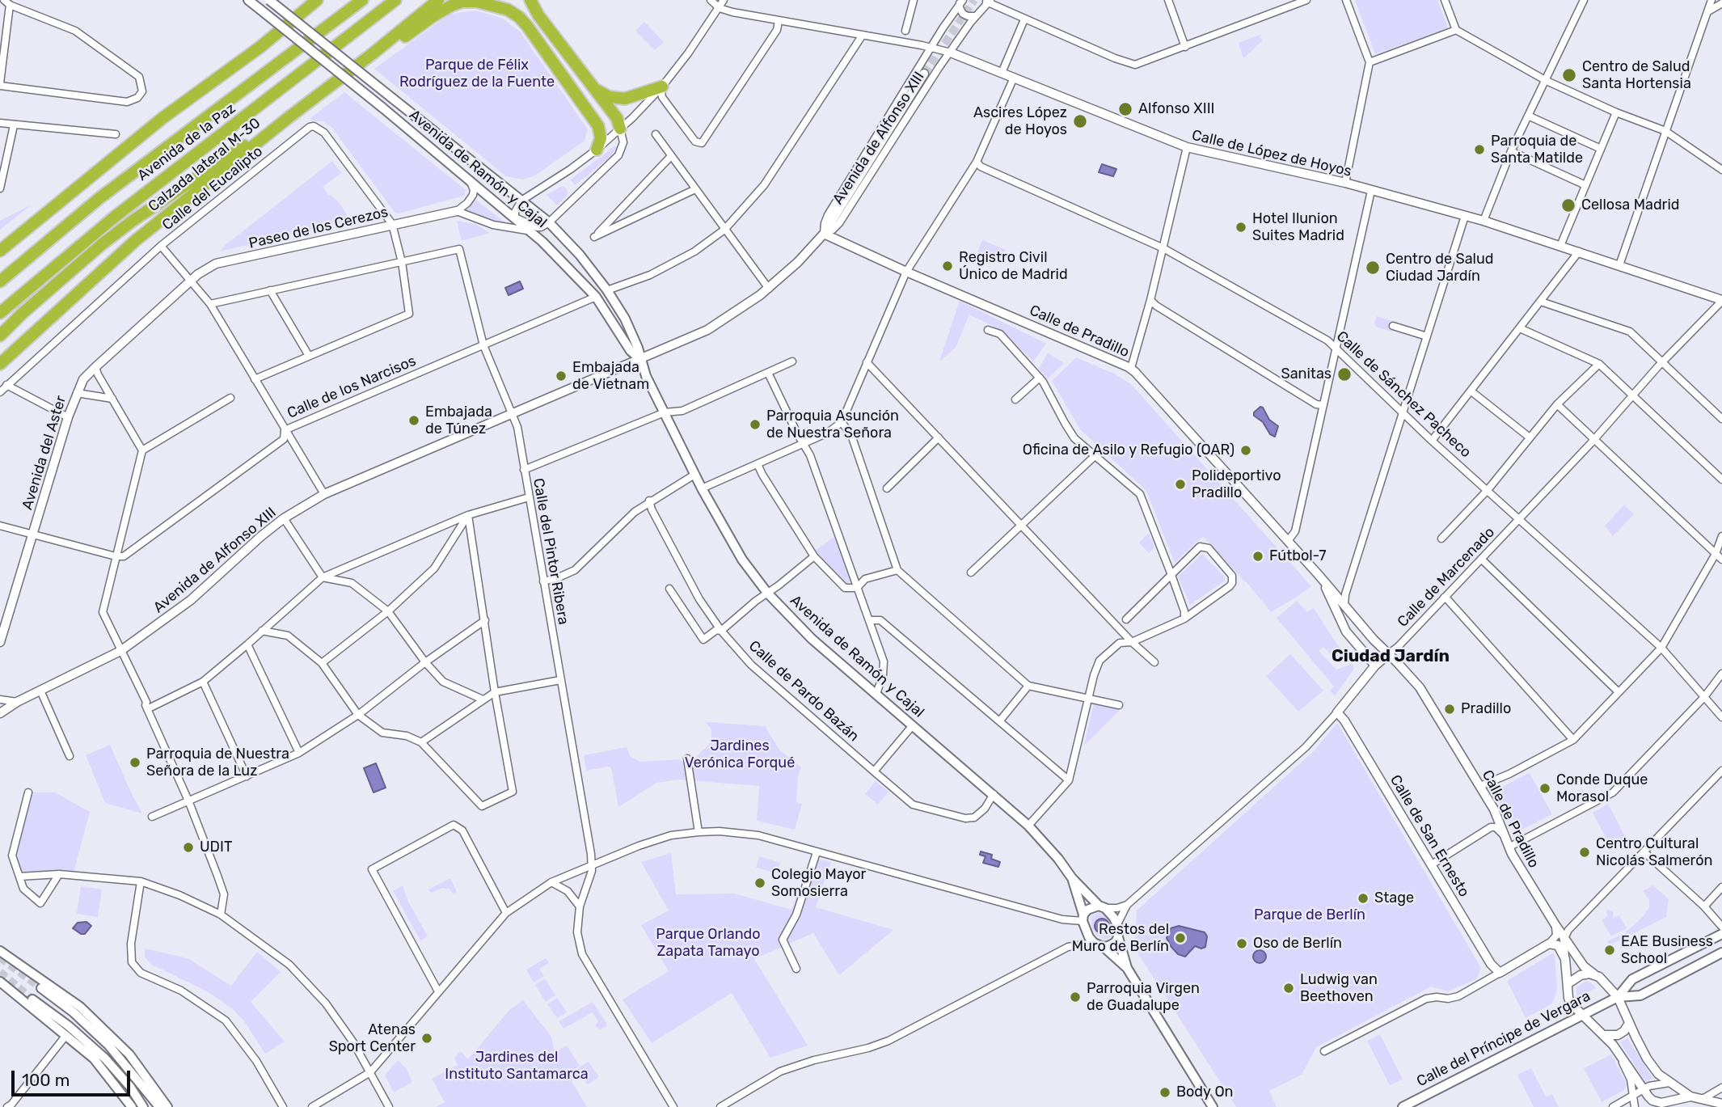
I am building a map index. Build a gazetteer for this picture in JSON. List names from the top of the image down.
{
  "streets": {
    "highway": ["Avenida de la Paz", "Calzada lateral M-30"],
    "main road": ["Avenida de Ramón y Cajal", "Calle del Príncipe de Vergara"],
    "street": [
      "Avenida de Alfonso XIII",
      "Calle de López de Hoyos",
      "Calle del Eucalipto",
      "Paseo de los Cerezos",
      "Calle de Pradillo",
      "Calle de los Narcisos",
      "Calle de Sánchez Pacheco",
      "Avenida del Aster",
      "Calle del Pintor Ribera",
      "Calle de Marcenado",
      "Calle de Pardo Bazán",
      "Calle de San Ernesto"
    ]
  },
  "crossings": [
    ["Avenida de Alfonso XIII", "Calle de López de Hoyos"],
    ["Avenida de Alfonso XIII", "Avenida de Ramón y Cajal"],
    ["Avenida de Alfonso XIII", "Calle de Pradillo"],
    ["Avenida de Alfonso XIII", "Calle del Pintor Ribera"],
    ["Calle de López de Hoyos", "Calle de Marcenado"],
    ["Avenida de Ramón y Cajal", "Calle de los Narcisos"],
    ["Avenida de Ramón y Cajal", "Calle de Marcenado"],
    ["Avenida de Ramón y Cajal", "Calle de Pardo Bazán"],
    ["Calle del Eucalipto", "Paseo de los Cerezos"],
    ["Calle del Eucalipto", "Calle del Pintor Ribera"],
    ["Paseo de los Cerezos", "Avenida del Aster"],
    ["Calle de Pradillo", "Calle de Marcenado"],
    ["Calle de Pradillo", "Calle del Príncipe de Vergara"],
    ["Calle de los Narcisos", "Calle del Pintor Ribera"],
    ["Calle de Sánchez Pacheco", "Calle de Marcenado"],
    ["Calle de Marcenado", "Calle de San Ernesto"]
  ],
  "districts": ["Ciudad Jardín"],
  "parks": [
    "Parque de Félix Rodríguez de la Fuente",
    "Jardines Verónica Forqué",
    "Parque de Berlín",
    "Parque Orlando Zapata Tamayo",
    "Jardines del Instituto Santamarca"
  ],
  "places": [
    "Centro de Salud Santa Hortensia",
    "Alfonso XIII",
    "Ascires López de Hoyos",
    "Parroquia de Santa Matilde",
    "Cellosa Madrid",
    "Hotel Ilunion Suites Madrid",
    "Registro Civil Único de Madrid",
    "Centro de Salud Ciudad Jardín",
    "Sanitas",
    "Embajada de Vietnam",
    "Embajada de Túnez",
    "Parroquia Asunción de Nuestra Señora",
    "Oficina de Asilo y Refugio (OAR)",
    "Polideportivo Pradillo",
    "Fútbol-7",
    "Pradillo",
    "Parroquia de Nuestra Señora de la Luz",
    "Conde Duque Morasol",
    "UDIT",
    "Centro Cultural Nicolás Salmerón",
    "Colegio Mayor Somosierra",
    "Stage",
    "Restos del Muro de Berlín",
    "Oso de Berlín",
    "EAE Business School",
    "Ludwig van Beethoven",
    "Parroquia Virgen de Guadalupe",
    "Atenas Sport Center",
    "Body On"
  ],
  "scale_bar": "100 m"
}
